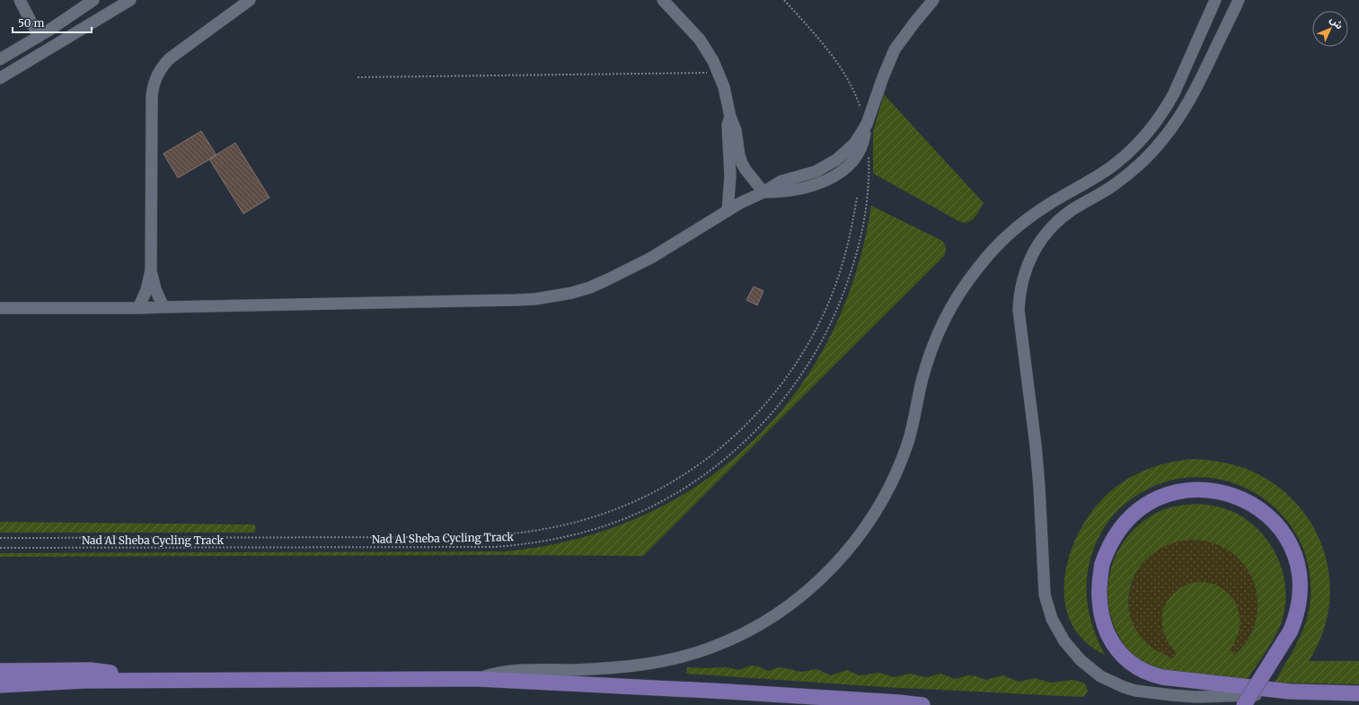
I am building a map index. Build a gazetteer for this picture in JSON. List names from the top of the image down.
{
  "streets": {
    "path": ["Nad Al Sheba Cycling Track"]
  },
  "scale_bar": "50 m",
  "north": "top right"
}
